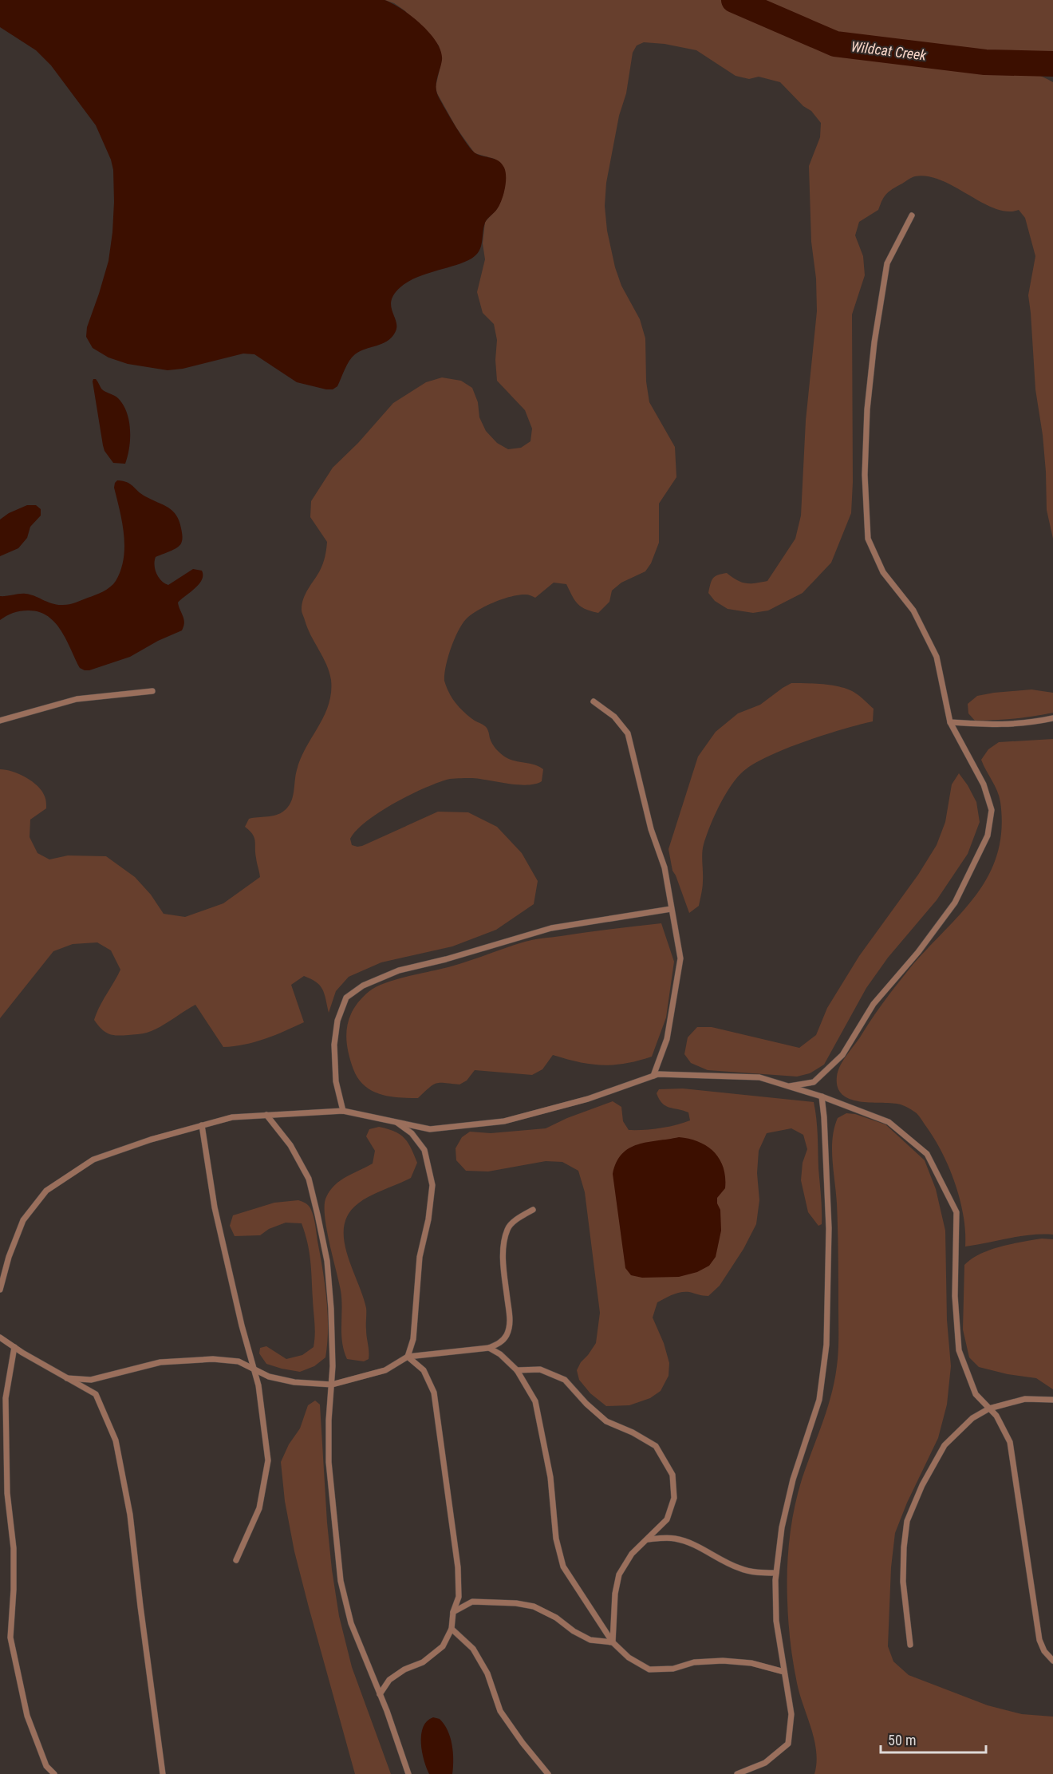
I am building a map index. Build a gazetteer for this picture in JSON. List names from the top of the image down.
{
  "water": ["Wildcat Creek"],
  "scale_bar": "50 m"
}
